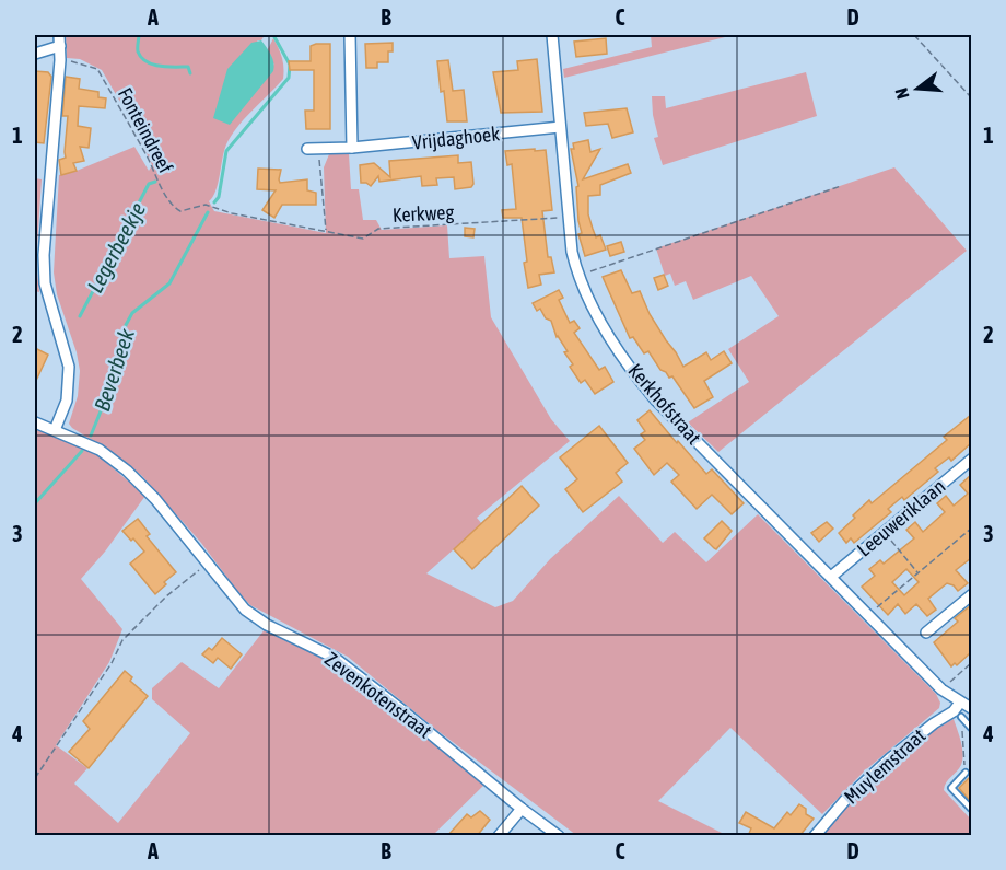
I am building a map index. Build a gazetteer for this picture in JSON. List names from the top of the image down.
{
  "streets": {
    "street": [
      "Vrijdaghoek",
      "Kerkhofstraat",
      "Leeuweriklaan",
      "Zevenkotenstraat",
      "Muylemstraat"
    ],
    "path": ["Fonteindreef", "Kerkweg"]
  },
  "crossings": [
    ["Fonteindreef", "Kerkweg"],
    ["Vrijdaghoek", "Kerkhofstraat"],
    ["Kerkweg", "Kerkhofstraat"],
    ["Kerkhofstraat", "Leeuweriklaan"],
    ["Kerkhofstraat", "Muylemstraat"]
  ],
  "water": ["Legerbeekje", "Beverbeek"],
  "north": "left",
  "grid": {
    "columns": [
      "A",
      "B",
      "C",
      "D"
    ],
    "rows": [
      "1",
      "2",
      "3",
      "4"
    ]
  }
}
